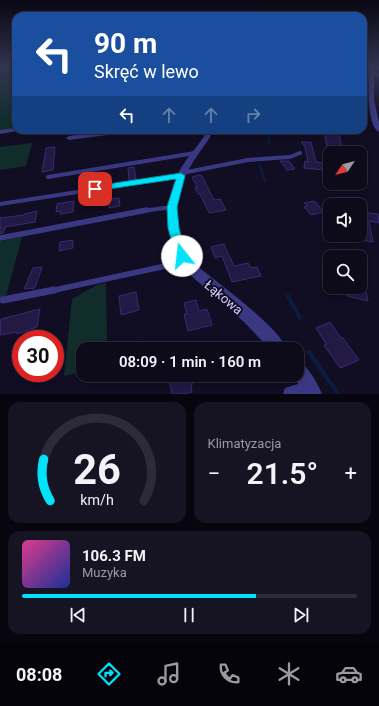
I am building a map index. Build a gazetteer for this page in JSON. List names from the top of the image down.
{
  "streets": {
    "street": ["Łąkowa"]
  },
  "north": "bottom left",
  "page": {
    "turn": ["90 m", "Skręć w lewo"],
    "limit": "30",
    "trip": "08:09 · 1 min · 160 m",
    "tile": "Klimatyzacja",
    "heat": ["−", "21.5°", "+"],
    "song": ["106.3 FM", "Muzyka"],
    "tabs": "08:08",
    "gauge": ["26", "km/h"]
  }
}
